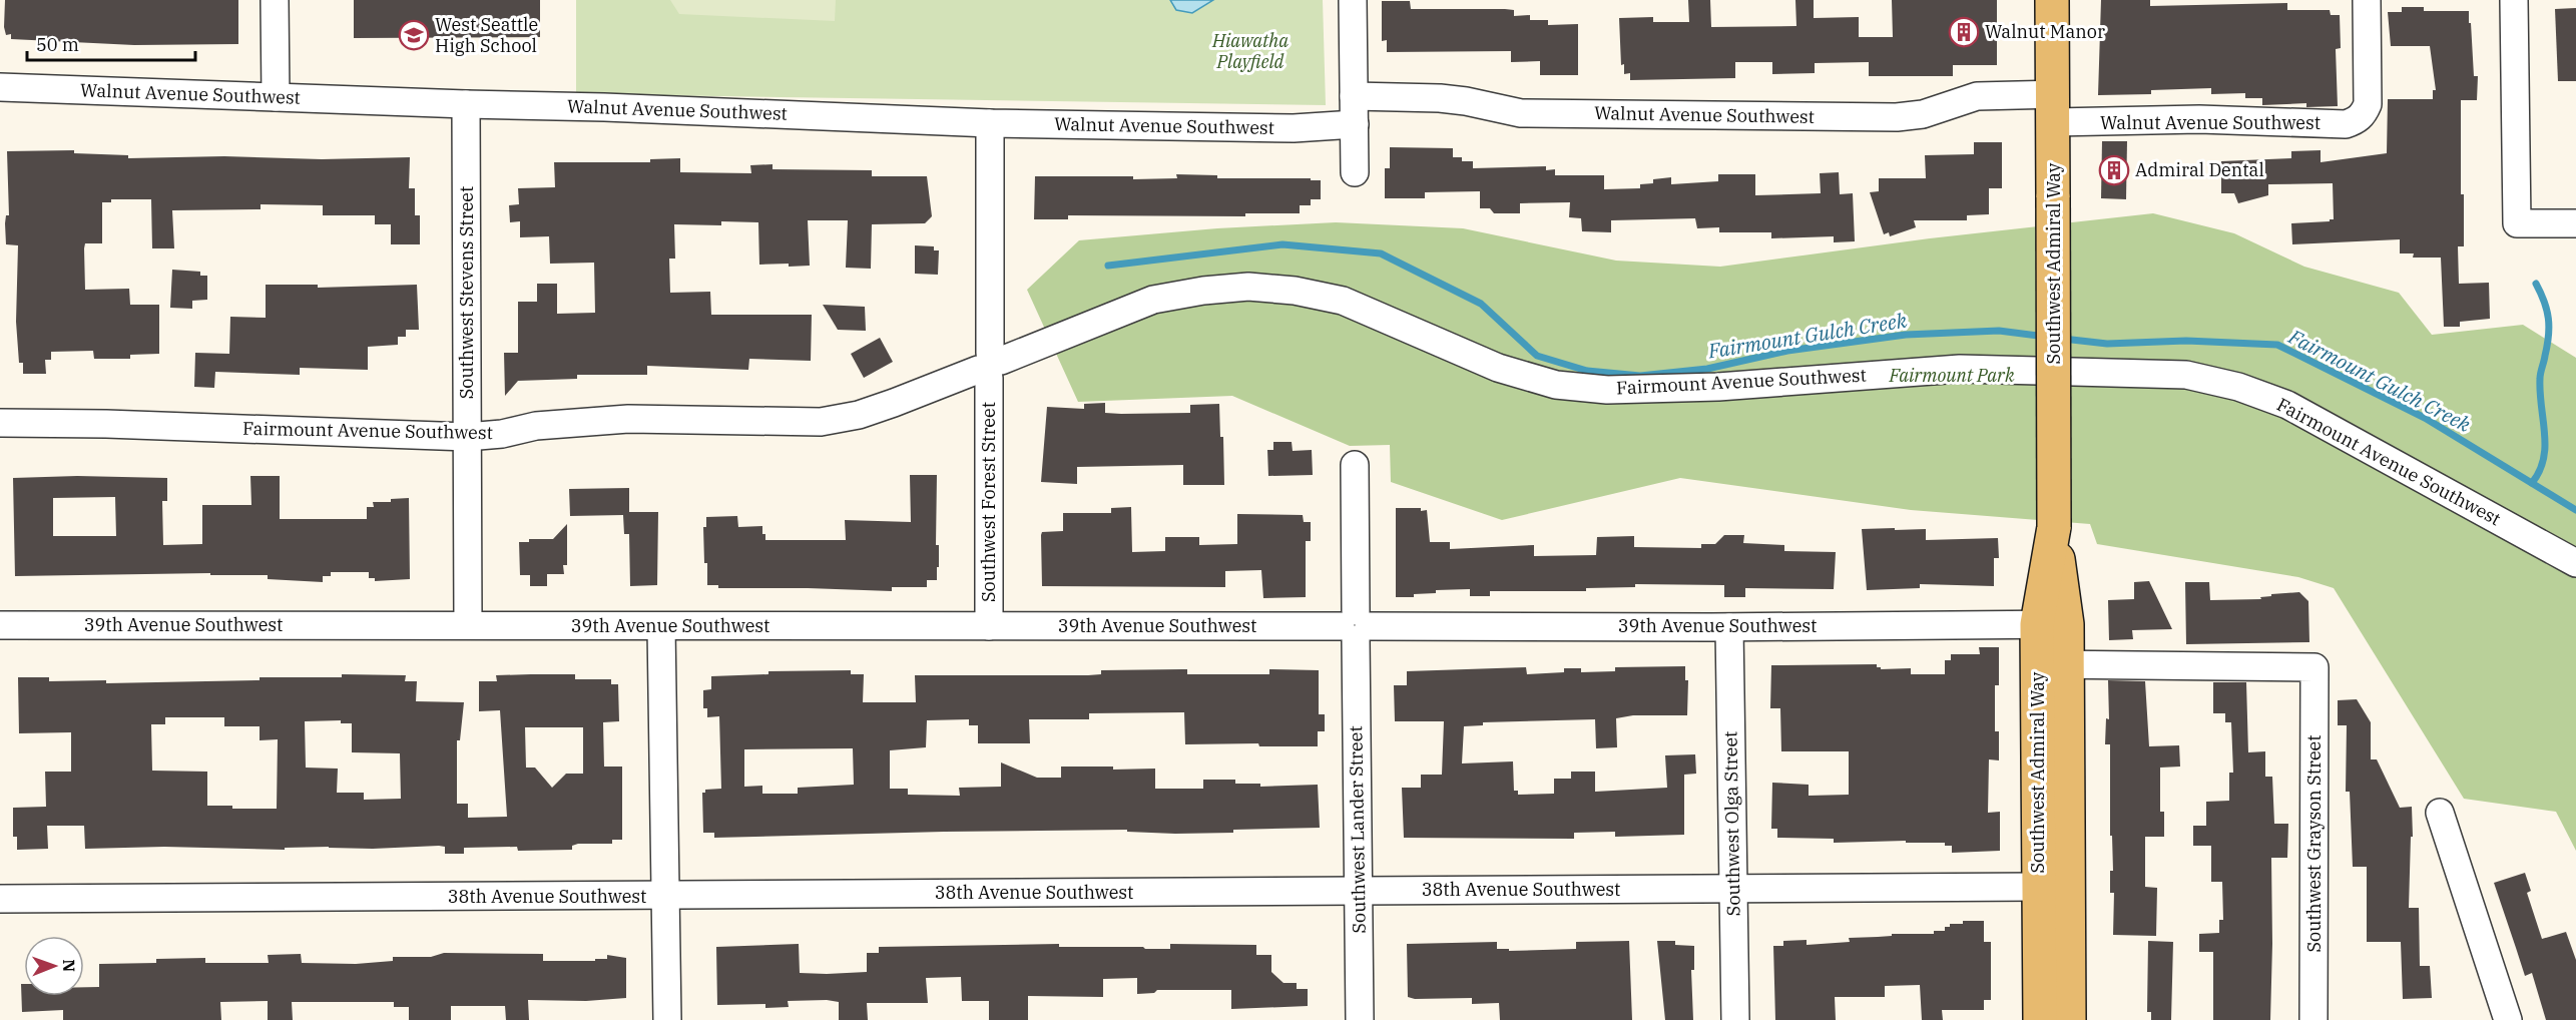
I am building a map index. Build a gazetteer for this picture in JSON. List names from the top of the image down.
{
  "streets": {
    "main road": ["Southwest Admiral Way"],
    "street": [
      "Walnut Avenue Southwest",
      "Southwest Stevens Street",
      "Fairmount Avenue Southwest",
      "Southwest Forest Street",
      "39th Avenue Southwest",
      "Southwest Olga Street",
      "Southwest Lander Street",
      "Southwest Grayson Street",
      "38th Avenue Southwest"
    ]
  },
  "crossings": [
    ["Walnut Avenue Southwest", "Southwest Admiral Way"],
    ["Walnut Avenue Southwest", "Southwest Stevens Street"],
    ["Walnut Avenue Southwest", "Southwest Forest Street"],
    ["Southwest Admiral Way", "39th Avenue Southwest"],
    ["Southwest Admiral Way", "Southwest Grayson Street"],
    ["Southwest Admiral Way", "38th Avenue Southwest"],
    ["Southwest Stevens Street", "Fairmount Avenue Southwest"],
    ["Southwest Stevens Street", "39th Avenue Southwest"],
    ["Fairmount Avenue Southwest", "Southwest Forest Street"],
    ["Southwest Forest Street", "39th Avenue Southwest"],
    ["39th Avenue Southwest", "Southwest Olga Street"],
    ["39th Avenue Southwest", "Southwest Lander Street"],
    ["Southwest Olga Street", "38th Avenue Southwest"],
    ["Southwest Lander Street", "38th Avenue Southwest"]
  ],
  "water": ["Fairmount Gulch Creek"],
  "parks": ["Hiawatha Playfield", "Fairmount Park"],
  "places": {
    "building": ["Walnut Manor", "Admiral Dental"],
    "school or university": ["West Seattle High School"]
  },
  "scale_bar": "50 m",
  "north": "right"
}
